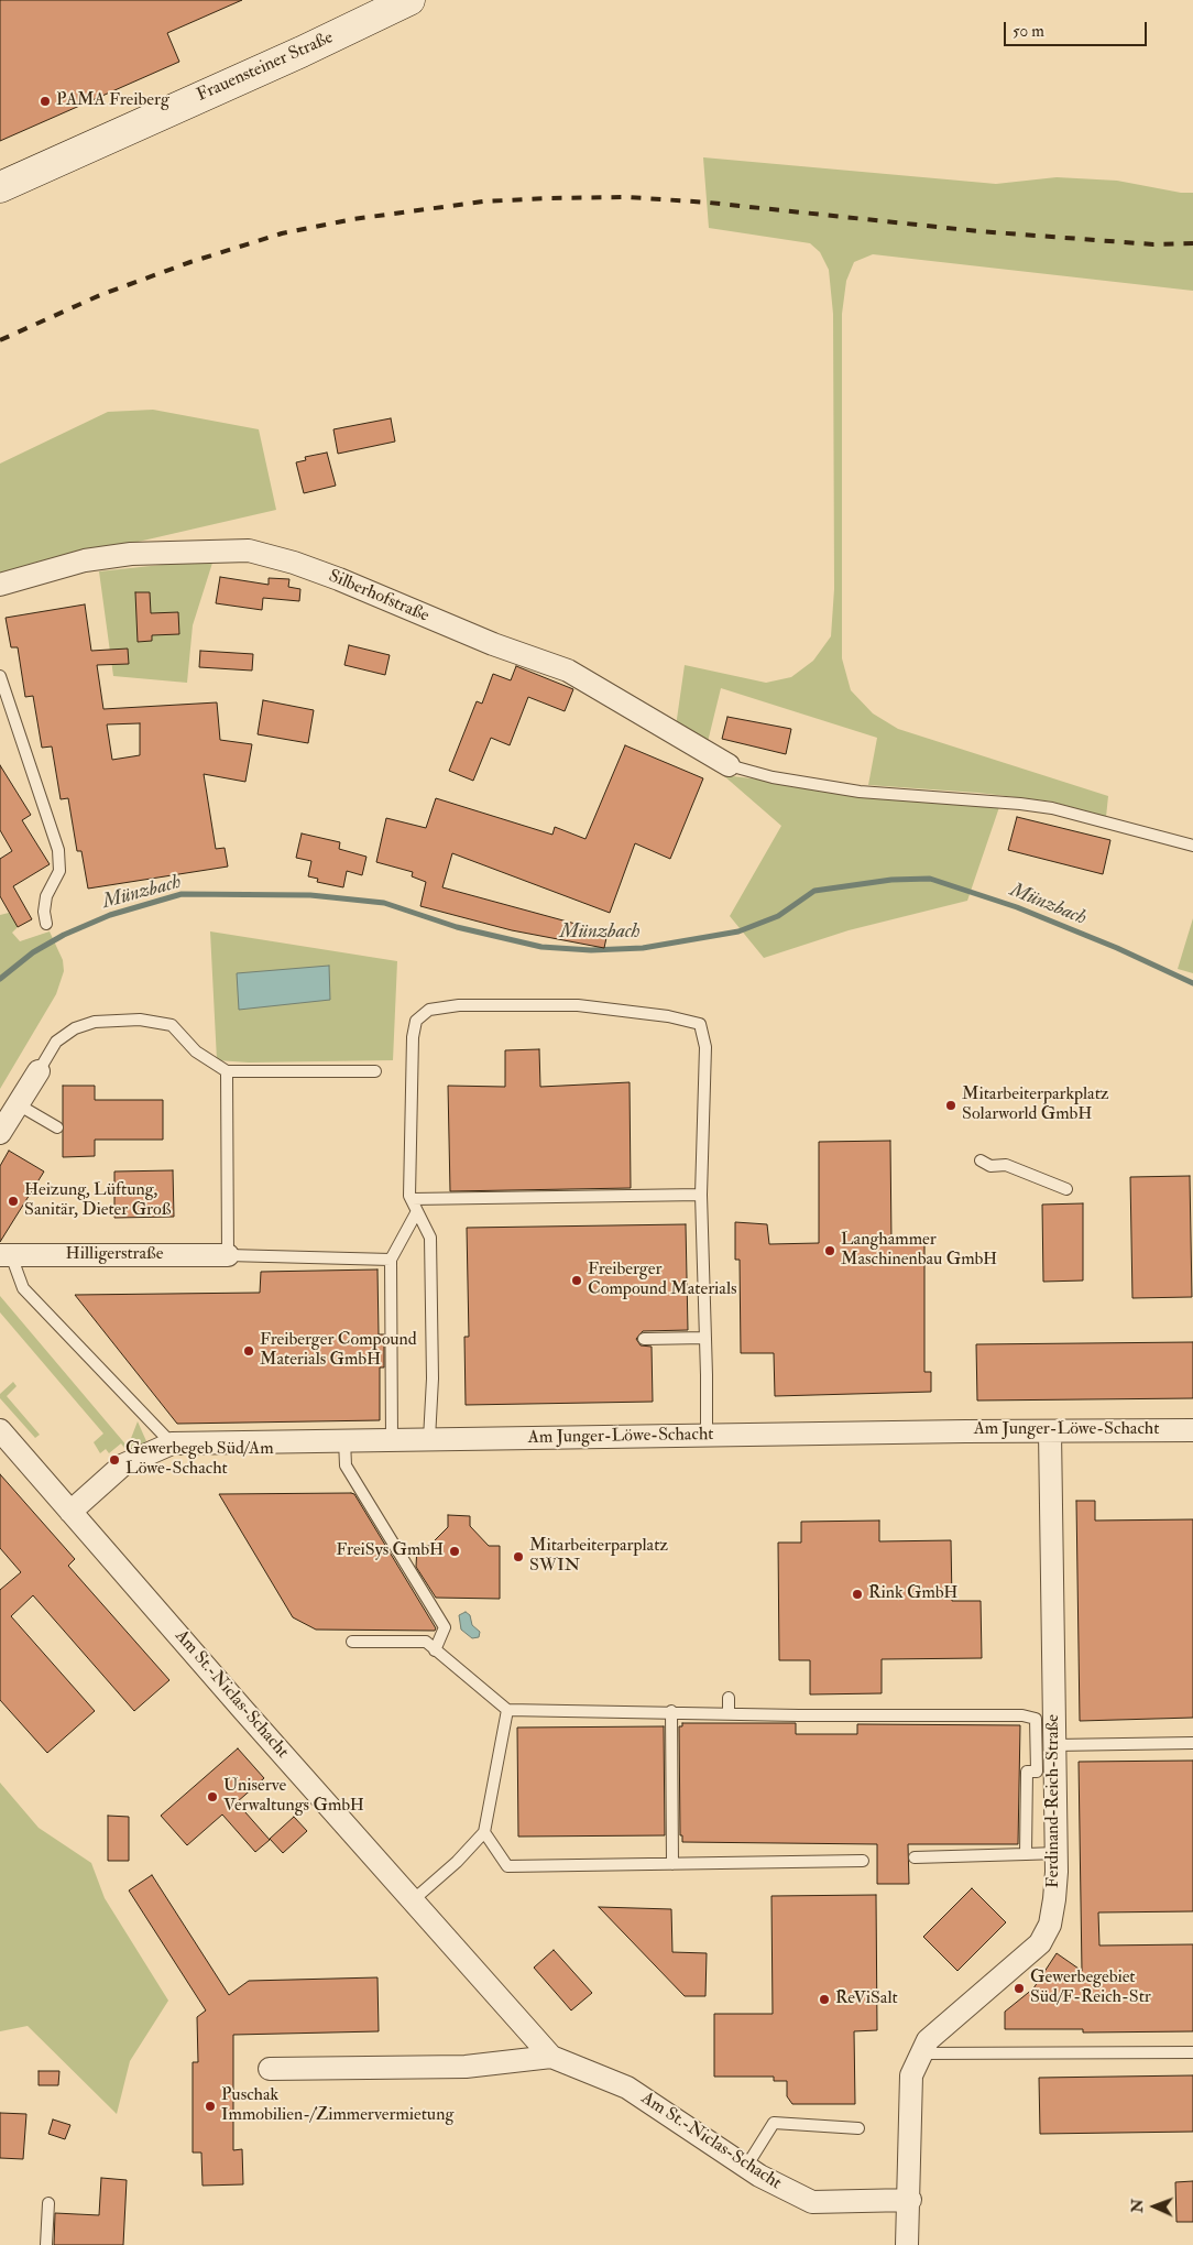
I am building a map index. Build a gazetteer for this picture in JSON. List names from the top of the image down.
{
  "streets": {
    "main road": ["Frauensteiner Straße"],
    "street": [
      "Silberhofstraße",
      "Hilligerstraße",
      "Am Junger-Löwe-Schacht",
      "Am St.-Niclas-Schacht",
      "Ferdinand-Reich-Straße"
    ]
  },
  "crossings": [
    ["Am Junger-Löwe-Schacht", "Am St.-Niclas-Schacht"],
    ["Am Junger-Löwe-Schacht", "Ferdinand-Reich-Straße"],
    ["Am St.-Niclas-Schacht", "Ferdinand-Reich-Straße"]
  ],
  "water": ["Münzbach"],
  "places": [
    "PAMA Freiberg",
    "Mitarbeiterparkplatz Solarworld GmbH",
    "Heizung, Lüftung, Sanitär, Dieter Groß",
    "Langhammer Maschinenbau GmbH",
    "Freiberger Compound Materials",
    "Freiberger Compound Materials GmbH",
    "Gewerbegeb Süd/Am Löwe-Schacht",
    "FreiSys GmbH",
    "Mitarbeiterparplatz SWIN",
    "Rink GmbH",
    "Uniserve Verwaltungs GmbH",
    "Gewerbegebiet Süd/F-Reich-Str",
    "ReViSalt",
    "Puschak Immobilien-/Zimmervermietung"
  ],
  "scale_bar": "50 m",
  "north": "left"
}
